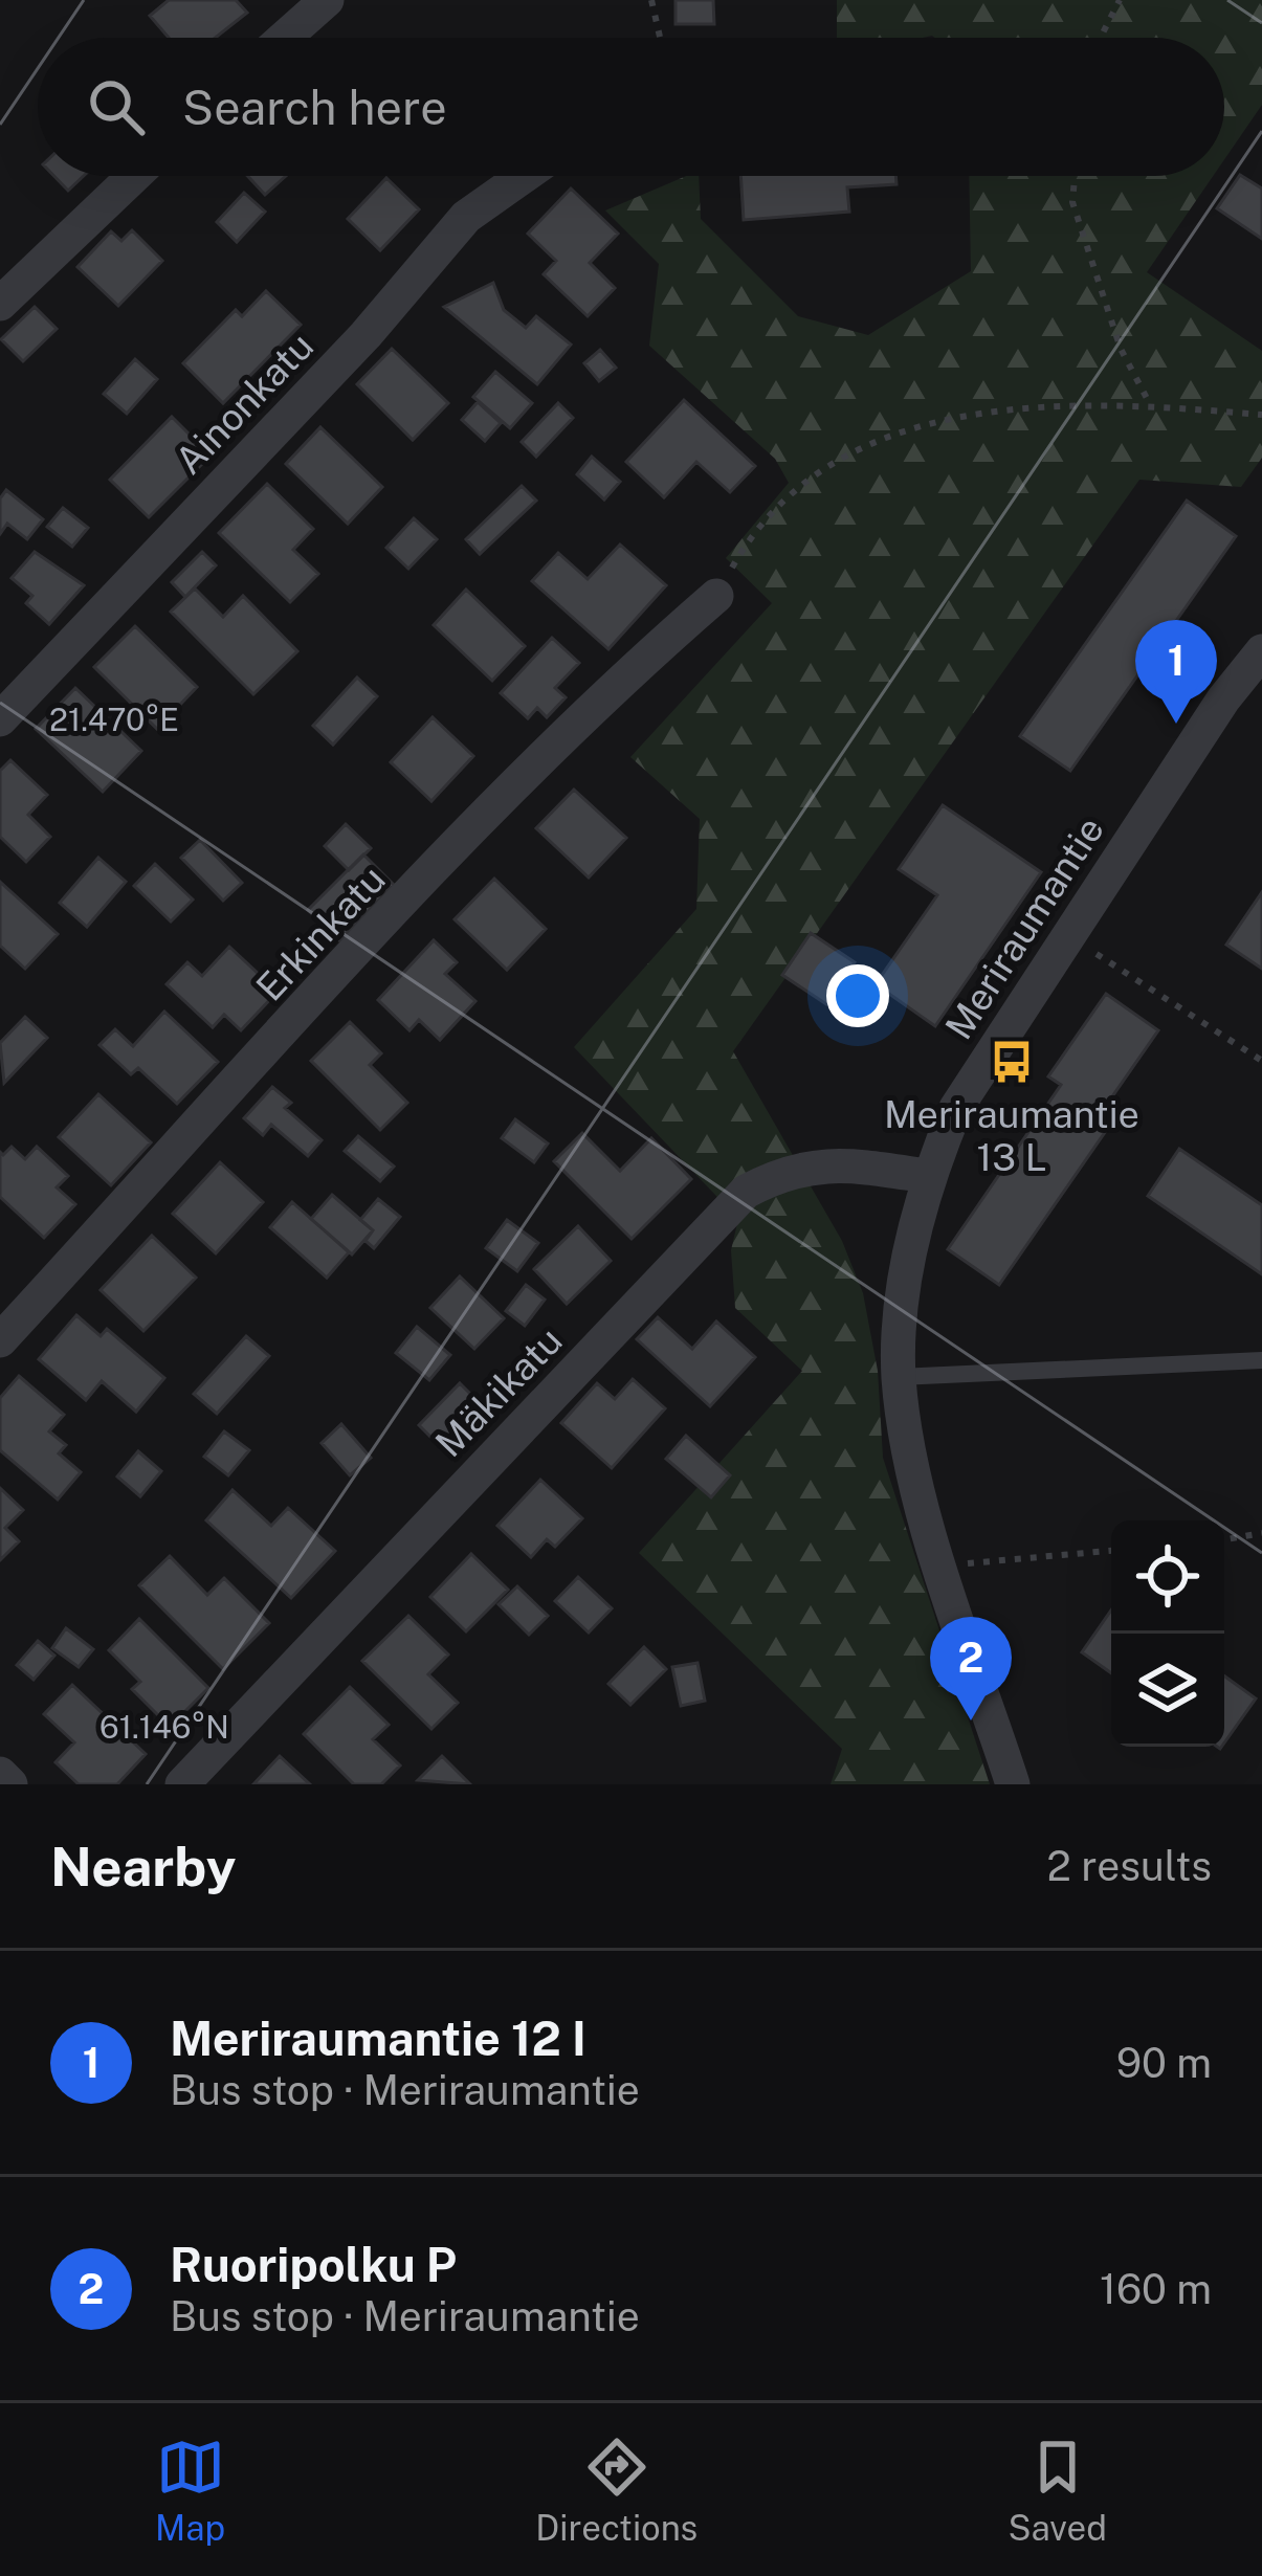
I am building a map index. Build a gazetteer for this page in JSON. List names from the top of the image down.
{
  "streets": {
    "street": [
      "Ainonkatu",
      "Meriraumantie",
      "Erkinkatu",
      "Mäkikatu"
    ]
  },
  "crossings": [
    ["Meriraumantie", "Mäkikatu"]
  ],
  "places": {
    "bus stop": ["Meriraumantie 13 L"]
  },
  "page": {
    "search": "Search here",
    "pins": ["1", "2"],
    "heading": ["Nearby", "2 results"],
    "list": [
      {
        "mark": "1",
        "name": "Meriraumantie 12 I",
        "note": "Bus stop · Meriraumantie",
        "value": "90 m"
      },
      {
        "mark": "2",
        "name": "Ruoripolku P",
        "note": "Bus stop · Meriraumantie",
        "value": "160 m"
      }
    ],
    "nav": ["Map", "Directions", "Saved"]
  },
  "coordinates": ["21.470°E", "61.146°N"]
}
